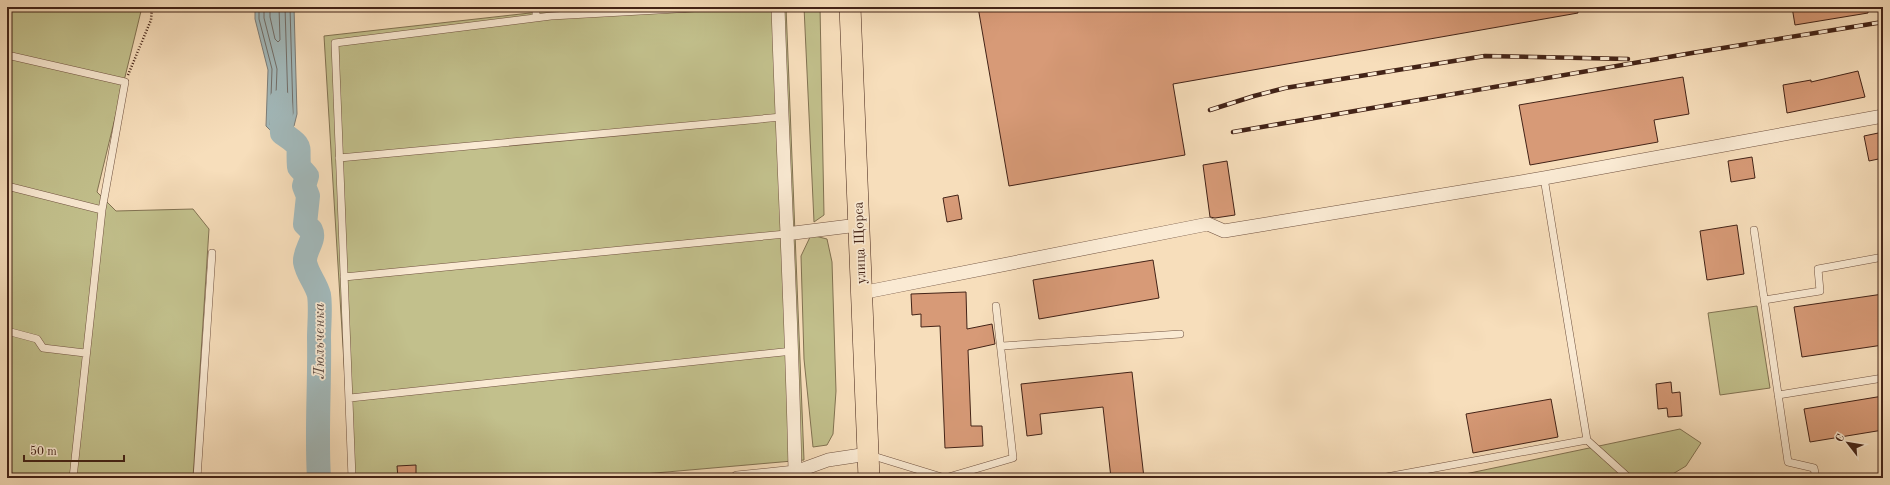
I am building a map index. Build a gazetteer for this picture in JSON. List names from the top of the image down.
{
  "streets": {
    "main road": ["улица Щорса"]
  },
  "water": ["Люльченка"],
  "scale_bar": "50 m",
  "north": "top left"
}
